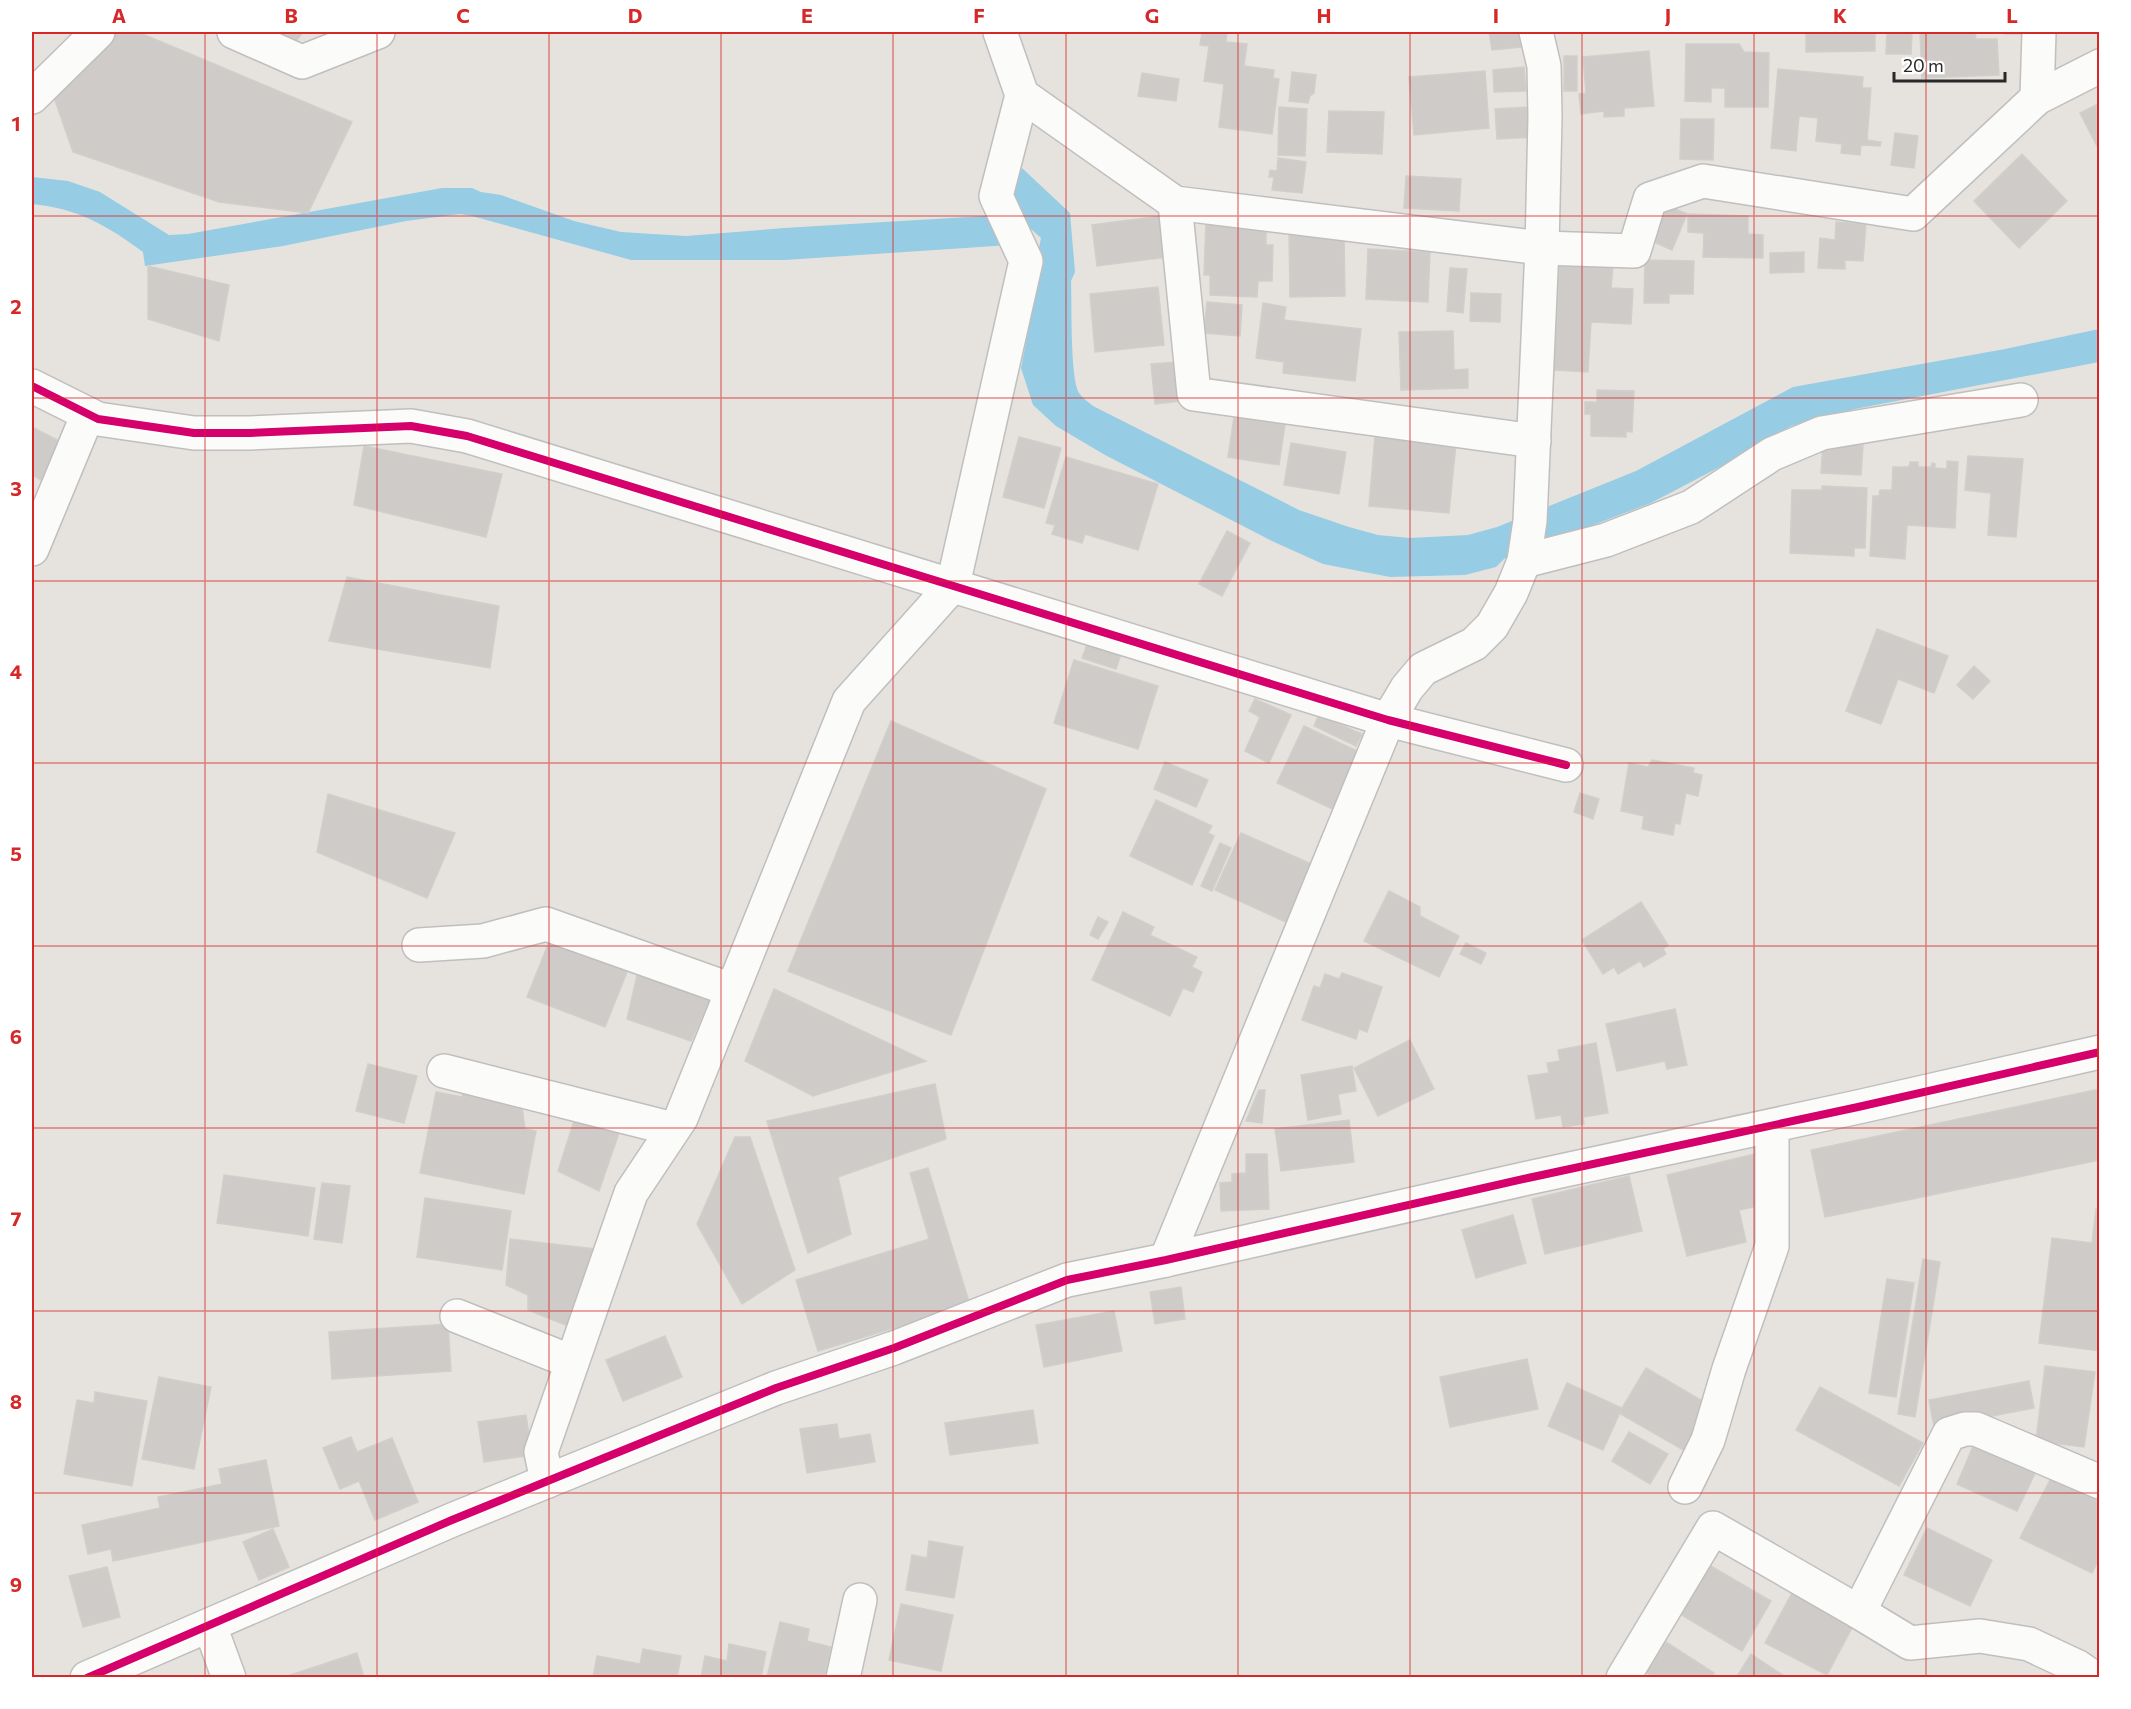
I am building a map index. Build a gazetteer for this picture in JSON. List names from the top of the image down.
{
  "scale_bar": "20 m",
  "grid": {
    "columns": [
      "A",
      "B",
      "C",
      "D",
      "E",
      "F",
      "G",
      "H",
      "I",
      "J",
      "K",
      "L"
    ],
    "rows": [
      "1",
      "2",
      "3",
      "4",
      "5",
      "6",
      "7",
      "8",
      "9"
    ]
  }
}
